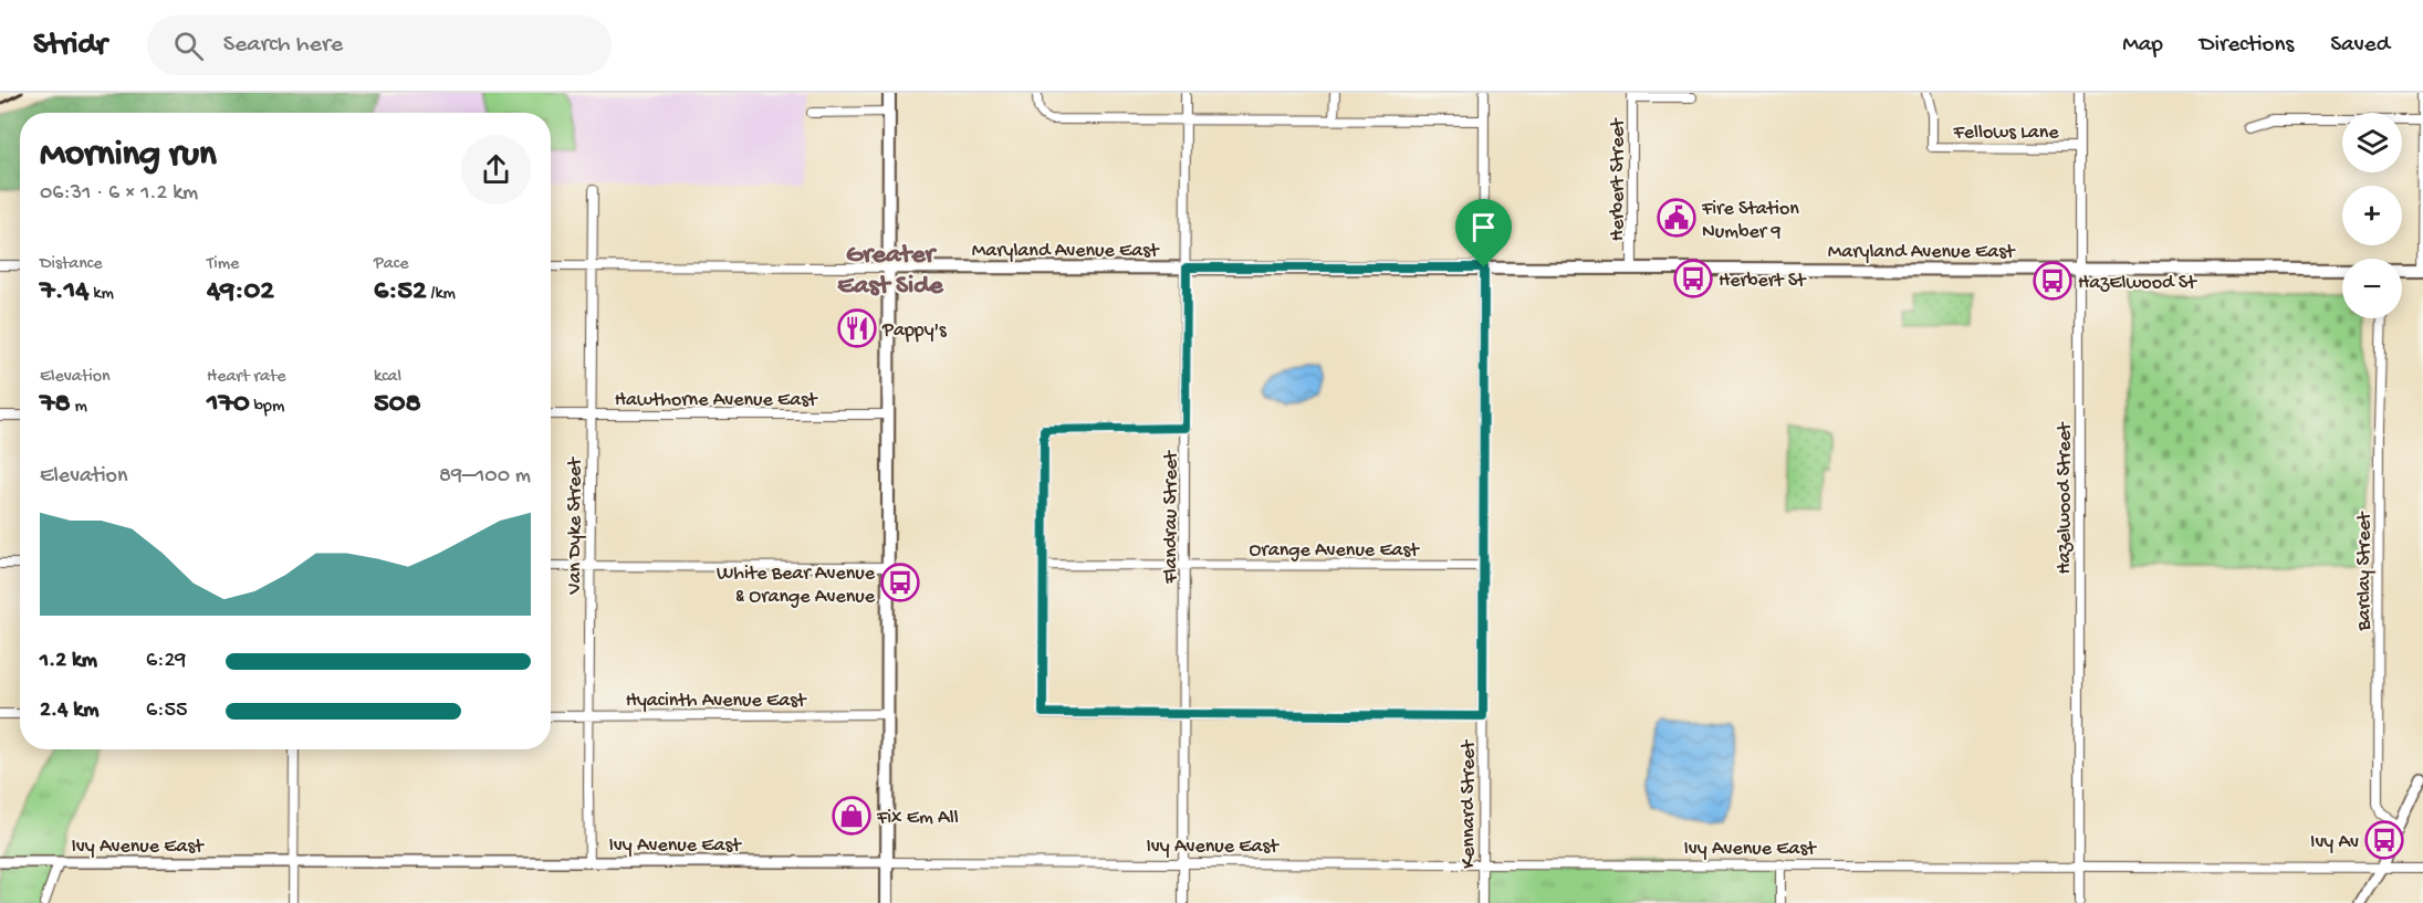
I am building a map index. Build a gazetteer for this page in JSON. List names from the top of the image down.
{
  "streets": {
    "main road": ["Maryland Avenue East"],
    "street": [
      "Fellows Lane",
      "Herbert Street",
      "Hawthorne Avenue East",
      "Hazelwood Street",
      "Flandrau Street",
      "Van Dyke Street",
      "Orange Avenue East",
      "Barclay Street",
      "Hyacinth Avenue East",
      "Kennard Street",
      "Ivy Avenue East"
    ]
  },
  "crossings": [
    ["Fellows Lane", "Hazelwood Street"],
    ["Herbert Street", "Maryland Avenue East"],
    ["Maryland Avenue East", "Hazelwood Street"],
    ["Maryland Avenue East", "Flandrau Street"],
    ["Maryland Avenue East", "Van Dyke Street"],
    ["Maryland Avenue East", "Kennard Street"],
    ["Hawthorne Avenue East", "Van Dyke Street"],
    ["Hazelwood Street", "Ivy Avenue East"],
    ["Flandrau Street", "Orange Avenue East"],
    ["Flandrau Street", "Ivy Avenue East"],
    ["Van Dyke Street", "Hyacinth Avenue East"],
    ["Van Dyke Street", "Ivy Avenue East"],
    ["Orange Avenue East", "Kennard Street"],
    ["Kennard Street", "Ivy Avenue East"]
  ],
  "districts": ["Greater East Side"],
  "places": {
    "public building": ["Fire Station Number 9"],
    "bus stop": [
      "Herbert St",
      "HazElwood St",
      "White Bear Avenue & Orange Avenue",
      "Ivy Av"
    ],
    "restaurant": ["Pappy's"],
    "shop": ["Fix Em All"]
  },
  "page": {
    "header": "Stridr",
    "search": "Search here",
    "nav": ["Map", "Directions", "Saved"],
    "map_buttons": ["+", "−"],
    "heading": ["Morning run", "06:31 · 6 × 1.2 km"],
    "stats": [
      ["Distance", "7.14 km"],
      ["Time", "49:02"],
      ["Pace", "6:52 /km"],
      ["Elevation", "78 m"],
      ["Heart rate", "170 bpm"],
      ["kcal", "508"]
    ],
    "chart": ["Elevation", "89–100 m"],
    "list": [
      {
        "name": "1.2 km",
        "note": "6:29"
      },
      {
        "name": "2.4 km",
        "note": "6:55"
      }
    ]
  }
}
